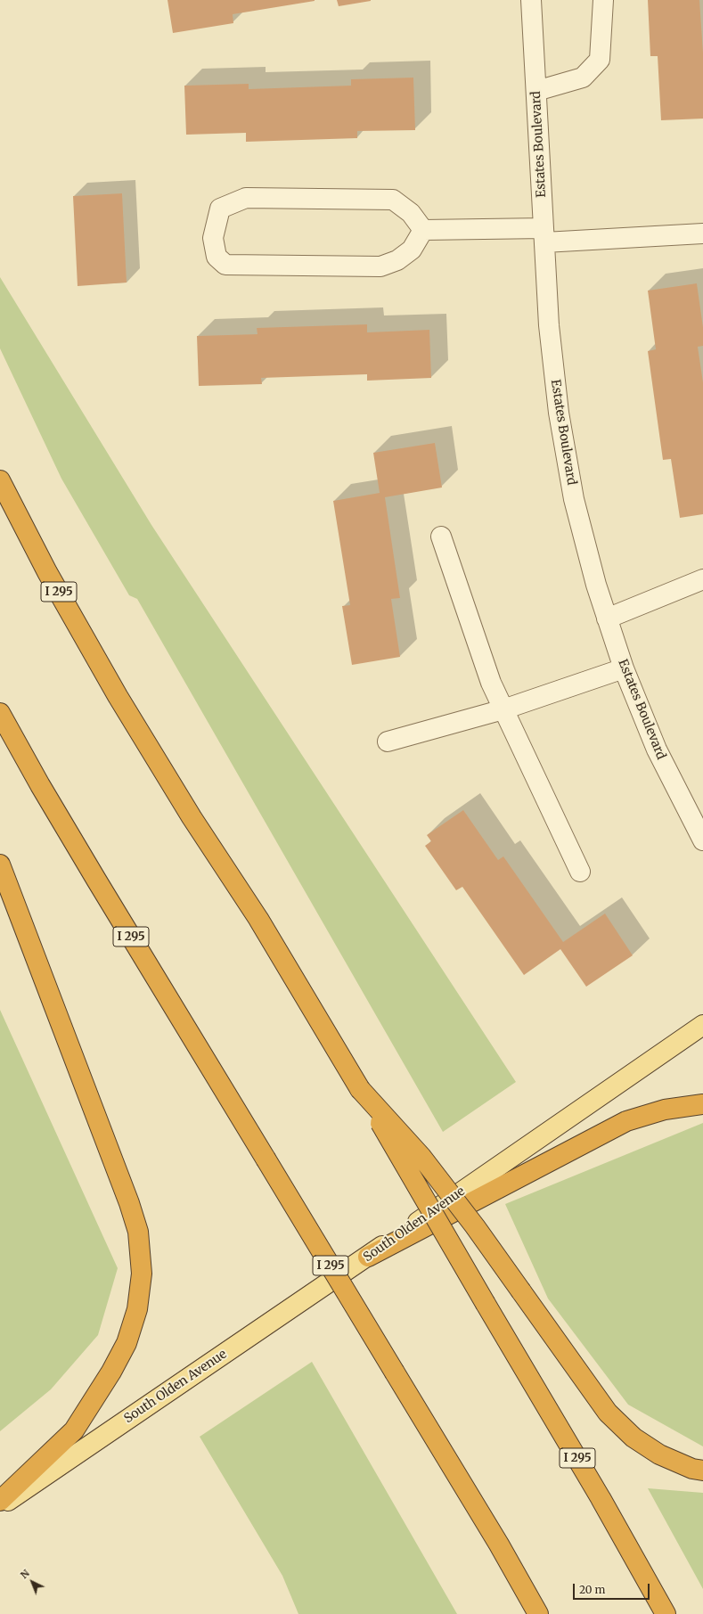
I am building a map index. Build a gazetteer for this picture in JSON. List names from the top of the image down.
{
  "streets": {
    "highway": ["I 295"],
    "main road": ["South Olden Avenue"],
    "street": ["Estates Boulevard"]
  },
  "scale_bar": "20 m",
  "north": "top left"
}
